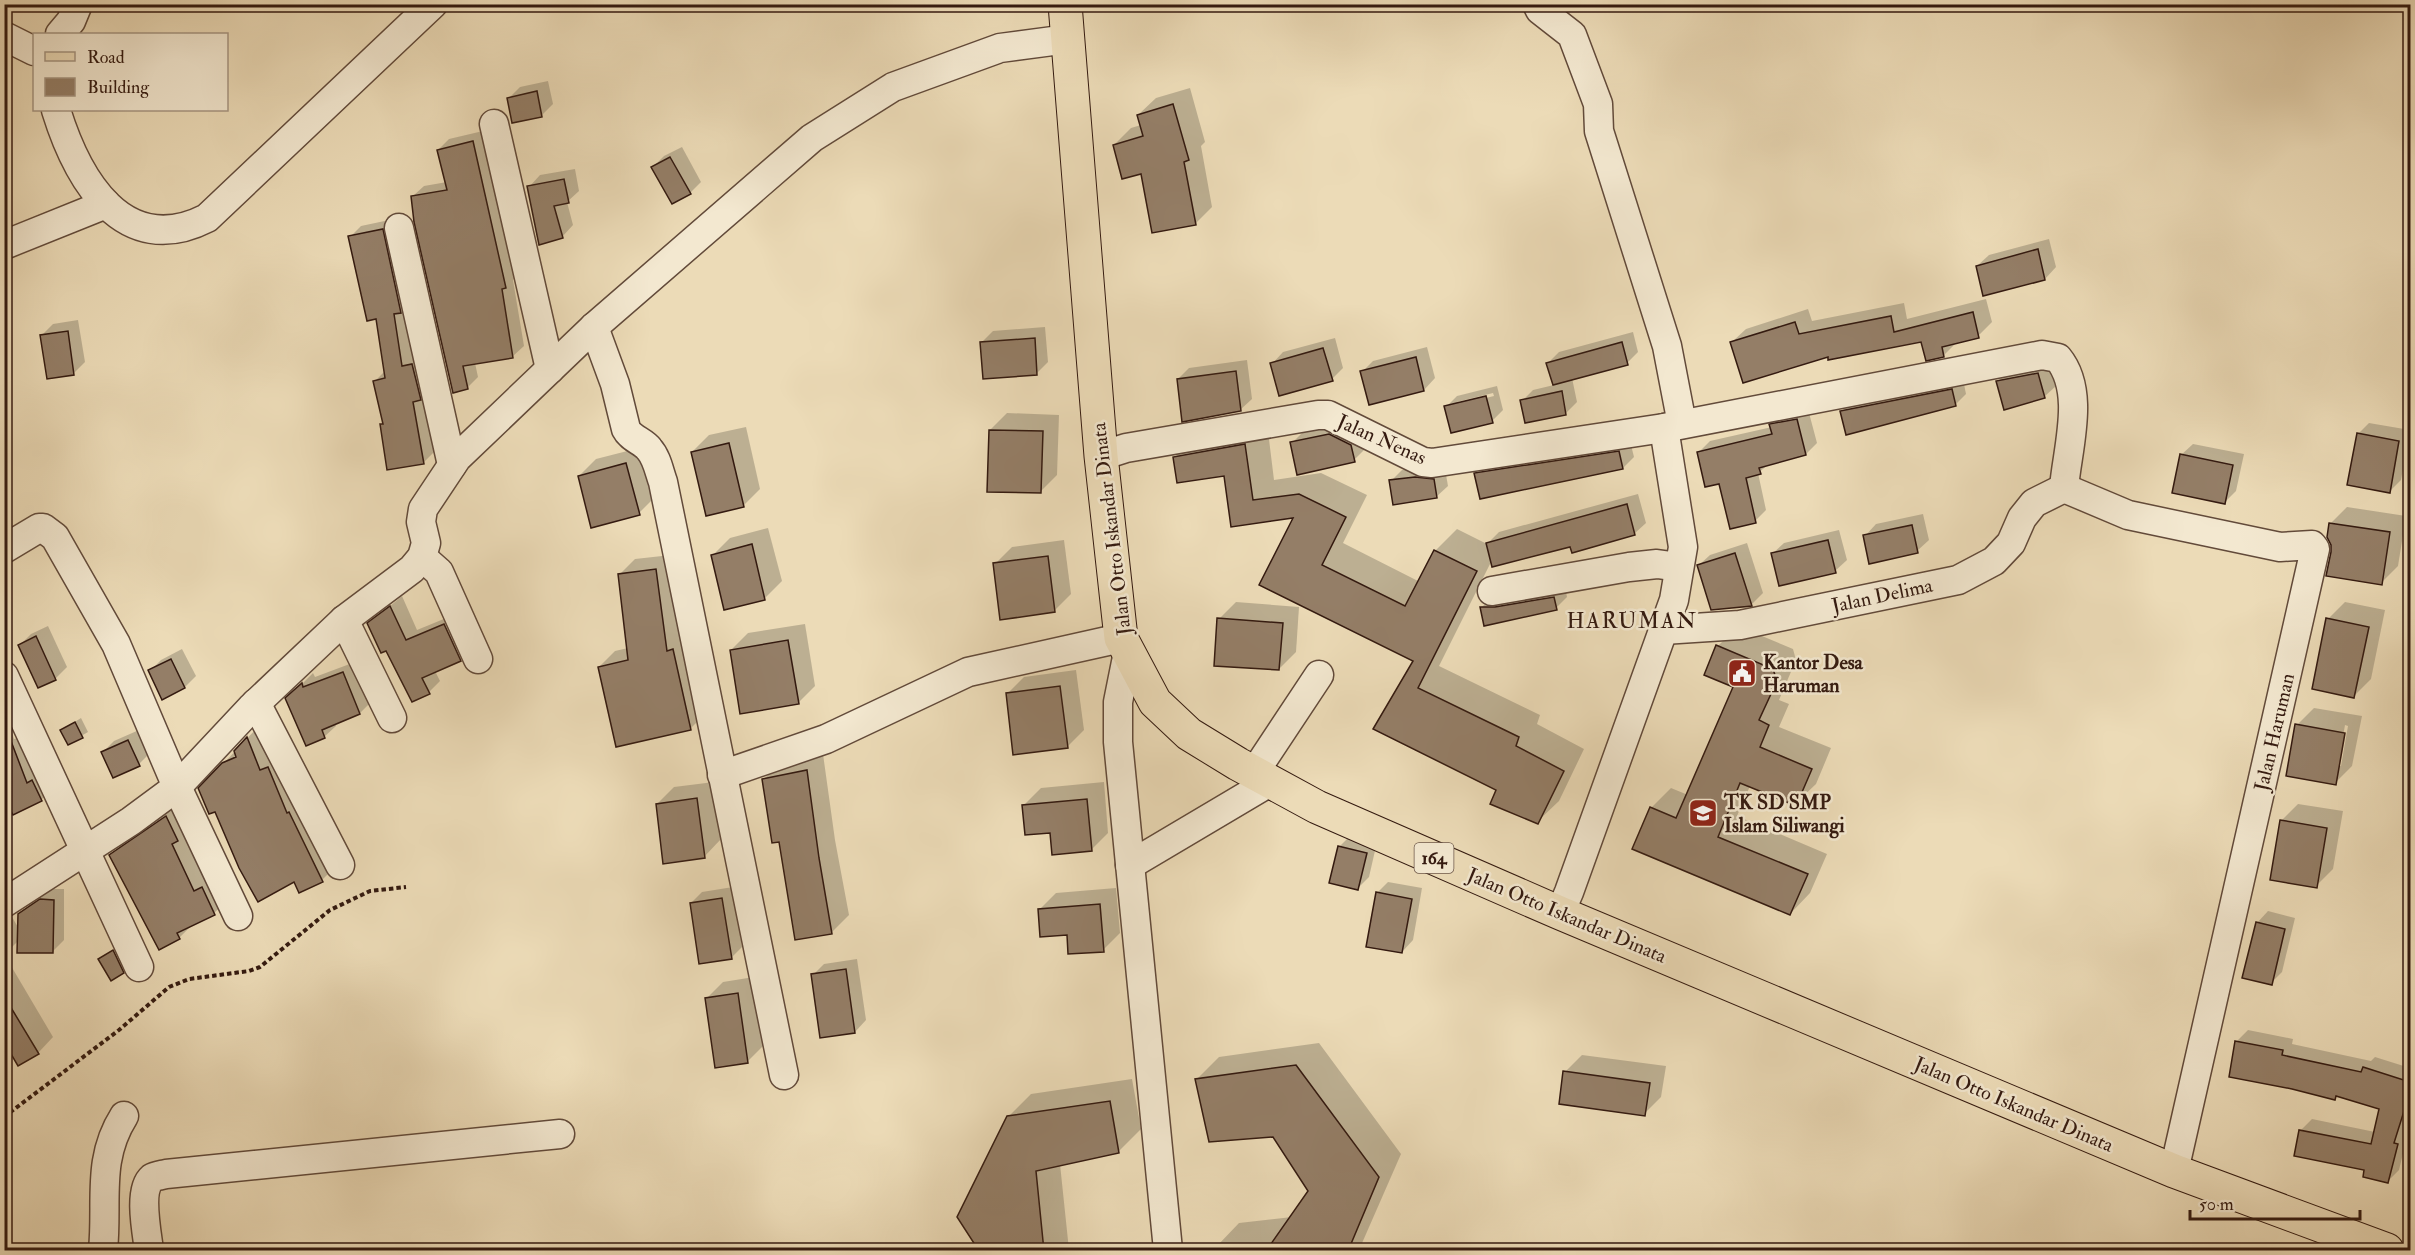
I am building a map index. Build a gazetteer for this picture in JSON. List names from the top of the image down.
{
  "streets": {
    "main road": ["Jalan Otto Iskandar Dinata", "164"],
    "street": ["Jalan Nenas", "Jalan Delima", "Jalan Haruman"]
  },
  "crossings": [
    ["Jalan Nenas", "Jalan Otto Iskandar Dinata"],
    ["Jalan Nenas", "Jalan Delima"],
    ["Jalan Nenas", "Jalan Haruman"],
    ["Jalan Otto Iskandar Dinata", "Jalan Haruman"],
    ["Jalan Delima", "Jalan Haruman"]
  ],
  "districts": ["HARUMAN"],
  "places": {
    "public building": ["Kantor Desa Haruman"],
    "school or university": ["TK SD SMP Islam Siliwangi"]
  },
  "legend": ["Road", "Building"],
  "scale_bar": "50 m"
}
